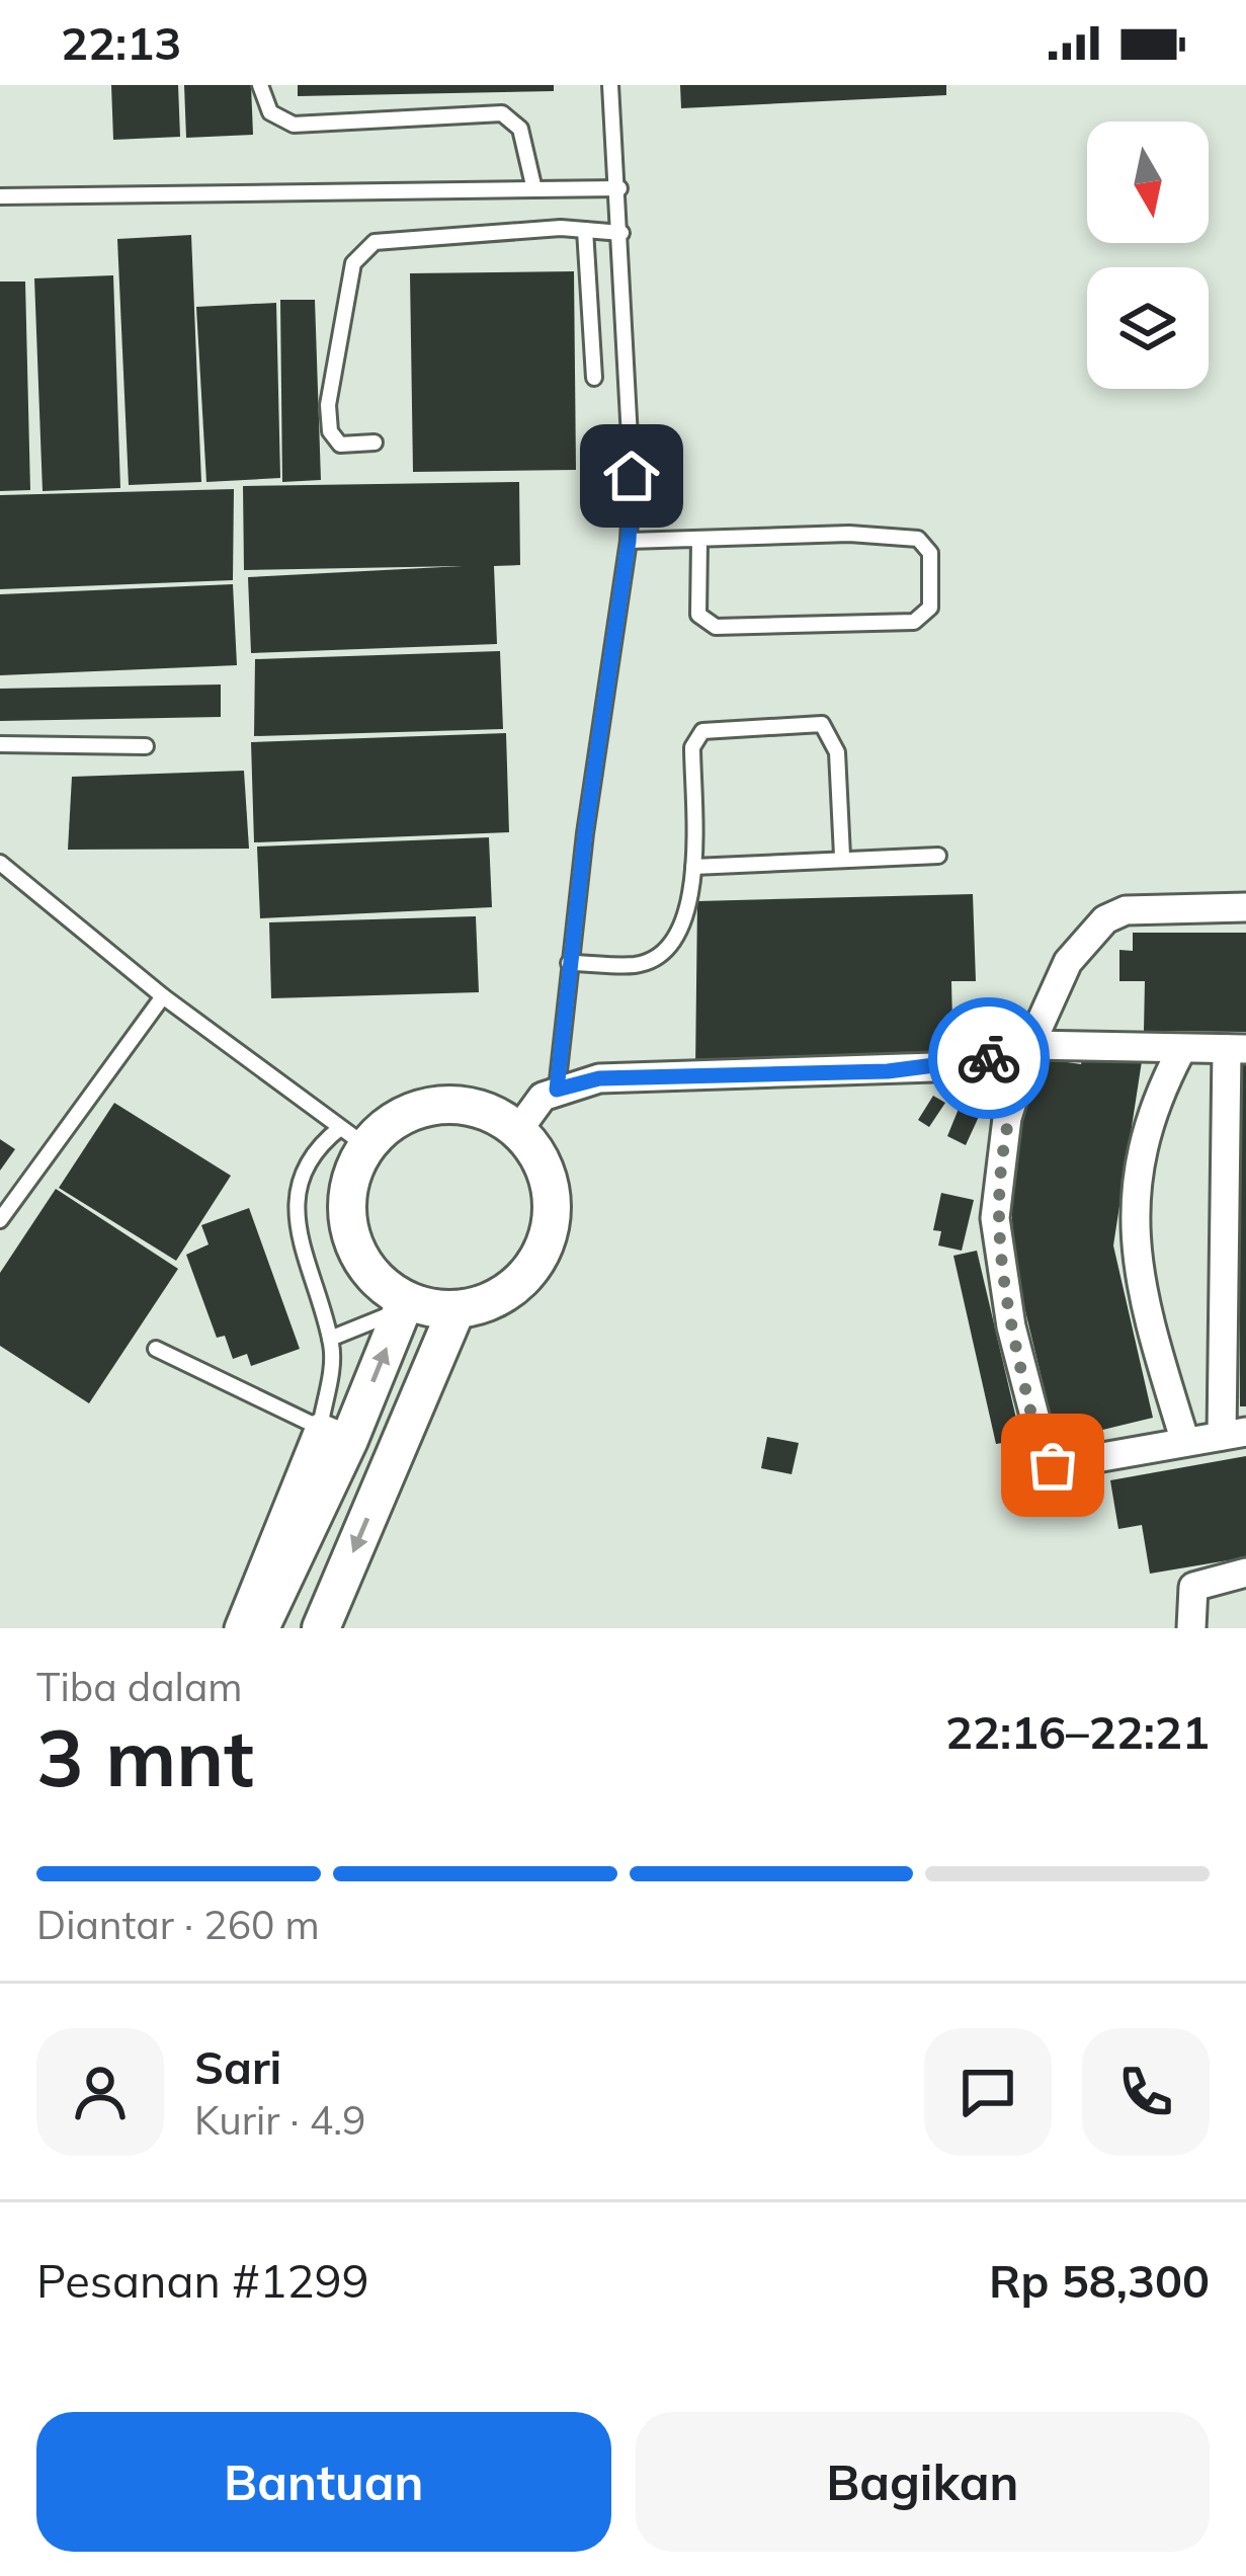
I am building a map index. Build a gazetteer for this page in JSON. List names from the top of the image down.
{
  "north": "bottom",
  "page": {
    "status": "22:13",
    "heading": ["3 mnt", "Tiba dalam", "22:16–22:21"],
    "panel": [
      "Sari",
      "Kurir · 4.9",
      "Pesanan #1299",
      "Rp 58,300"
    ],
    "bar": "Diantar · 260 m",
    "buttons": ["Bantuan", "Bagikan"]
  }
}
